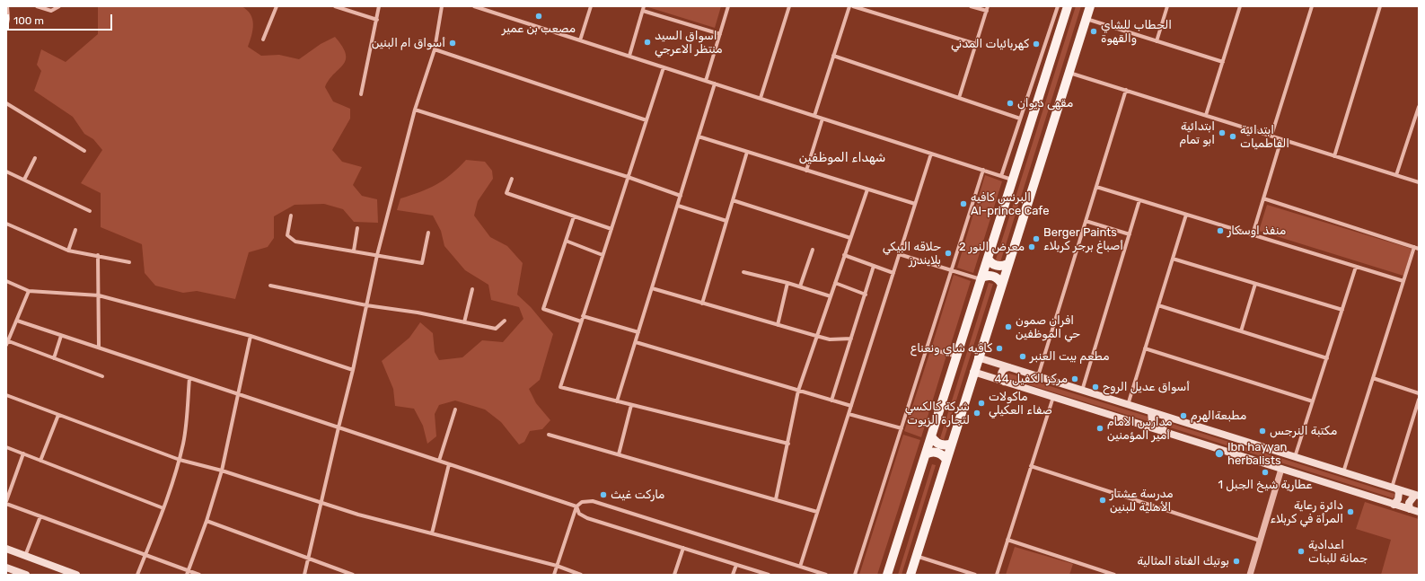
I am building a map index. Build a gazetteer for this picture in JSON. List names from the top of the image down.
{
  "districts": ["شهداء الموظفين"],
  "places": [
    "مصعب بن عمير",
    "الحطاب للشاي والقهوة",
    "اسواق السيد منتظر الاعرجي",
    "أسواق ام البنين",
    "كهربائيات المدني",
    "مقهى ديوان",
    "ابتدائية ابو تمام",
    "ابتدائية الفاطميات",
    "البرنس كافيه Al-prince Cafe",
    "منفذ اوسكار",
    "Berger Paints أصباغ برجر كربلاء",
    "معرض النور 2",
    "حلاقه البيكي بلايندرز",
    "افران صمون حي الموظفين",
    "كافيه شاي ونعناع",
    "مطعم بيت العنبر",
    "مركز الكفيل 44",
    "أسواق عديل الروح",
    "ماكولات صفاء العكيلي",
    "شركة كالكسي لتجارة الزيوت",
    "مطبعةالهرم",
    "مدارس الامام أمير المؤمنين",
    "مكتبة النرجس",
    "Ibn hayyan herbalists",
    "عطارية شيخ الجبل 1",
    "ماركت غيث",
    "مدرسة عشتار الأهلية للبنين",
    "دائرة رعاية المرأة في كربلاء",
    "اعدادية جمانة للبنات",
    "بوتيك الفتاة المثالية"
  ],
  "scale_bar": "100 m"
}
